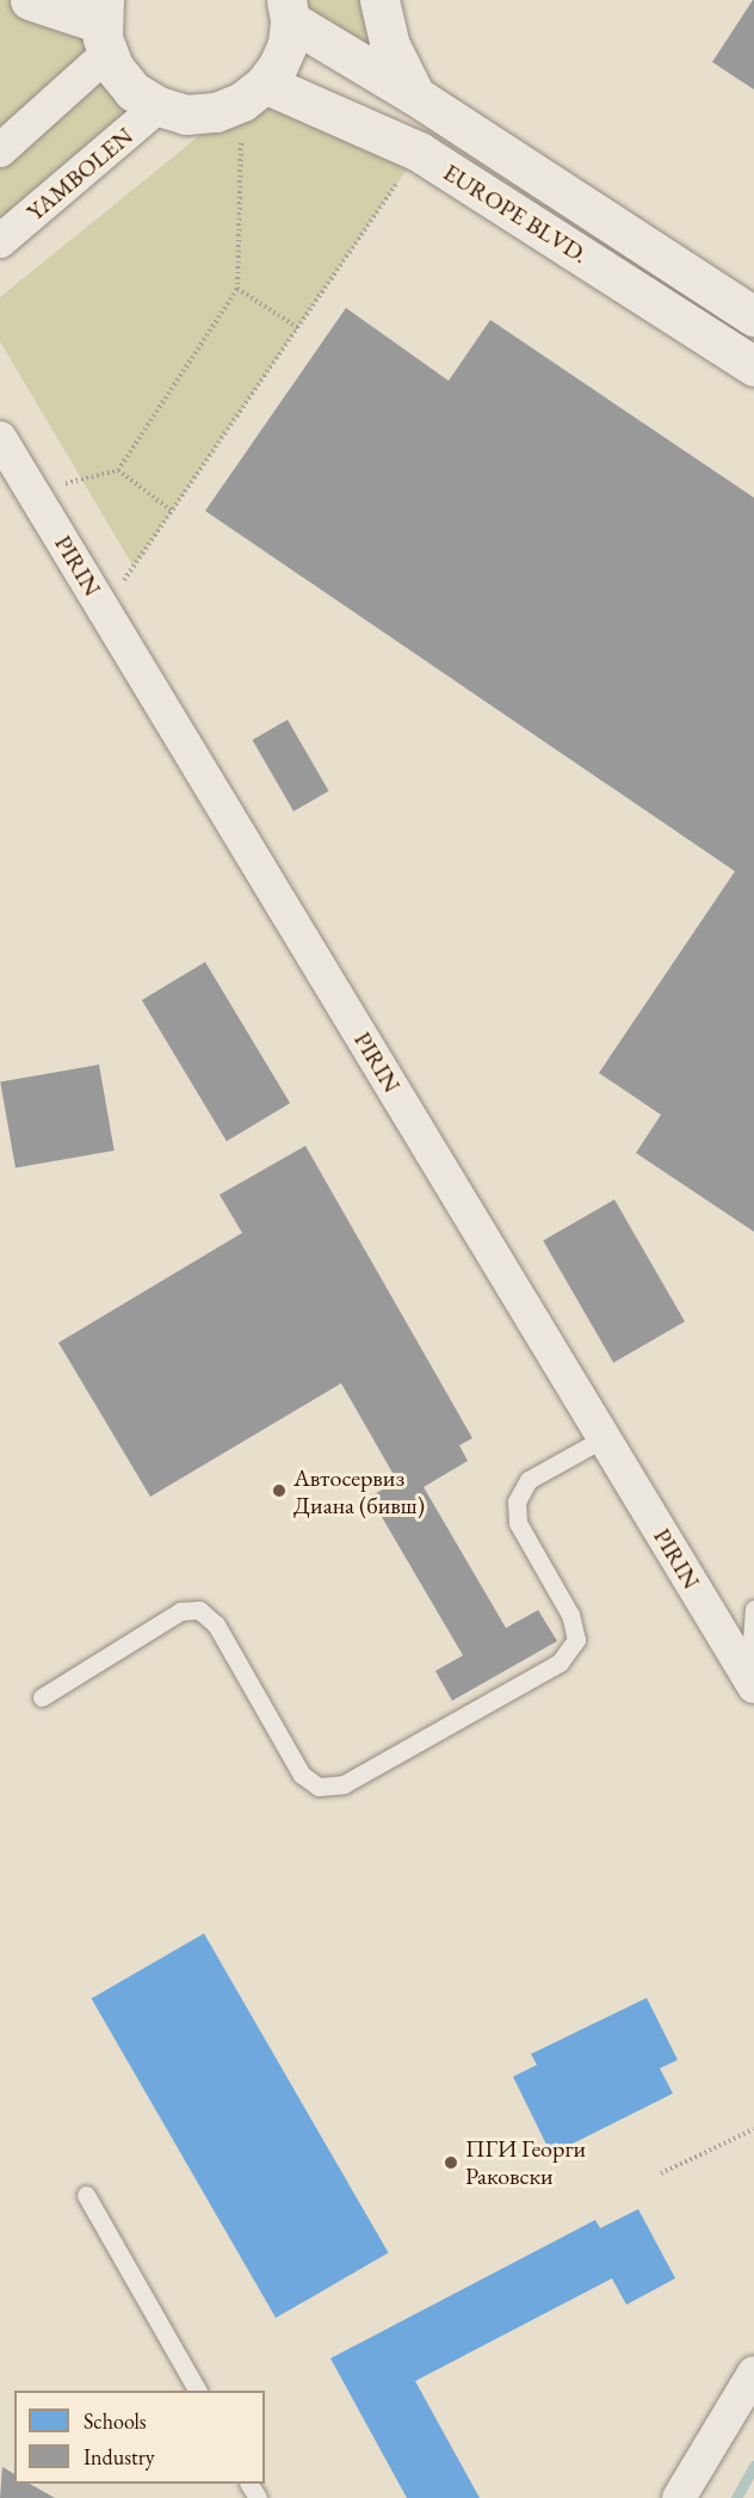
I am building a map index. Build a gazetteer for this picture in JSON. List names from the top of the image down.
{
  "streets": {
    "main road": ["EUROPE BLVD."],
    "street": ["YAMBOLEN", "PIRIN"]
  },
  "places": ["Автосервиз Диана (бивш)", "ПГИ Георги Раковски"],
  "legend": ["Schools", "Industry"]
}
